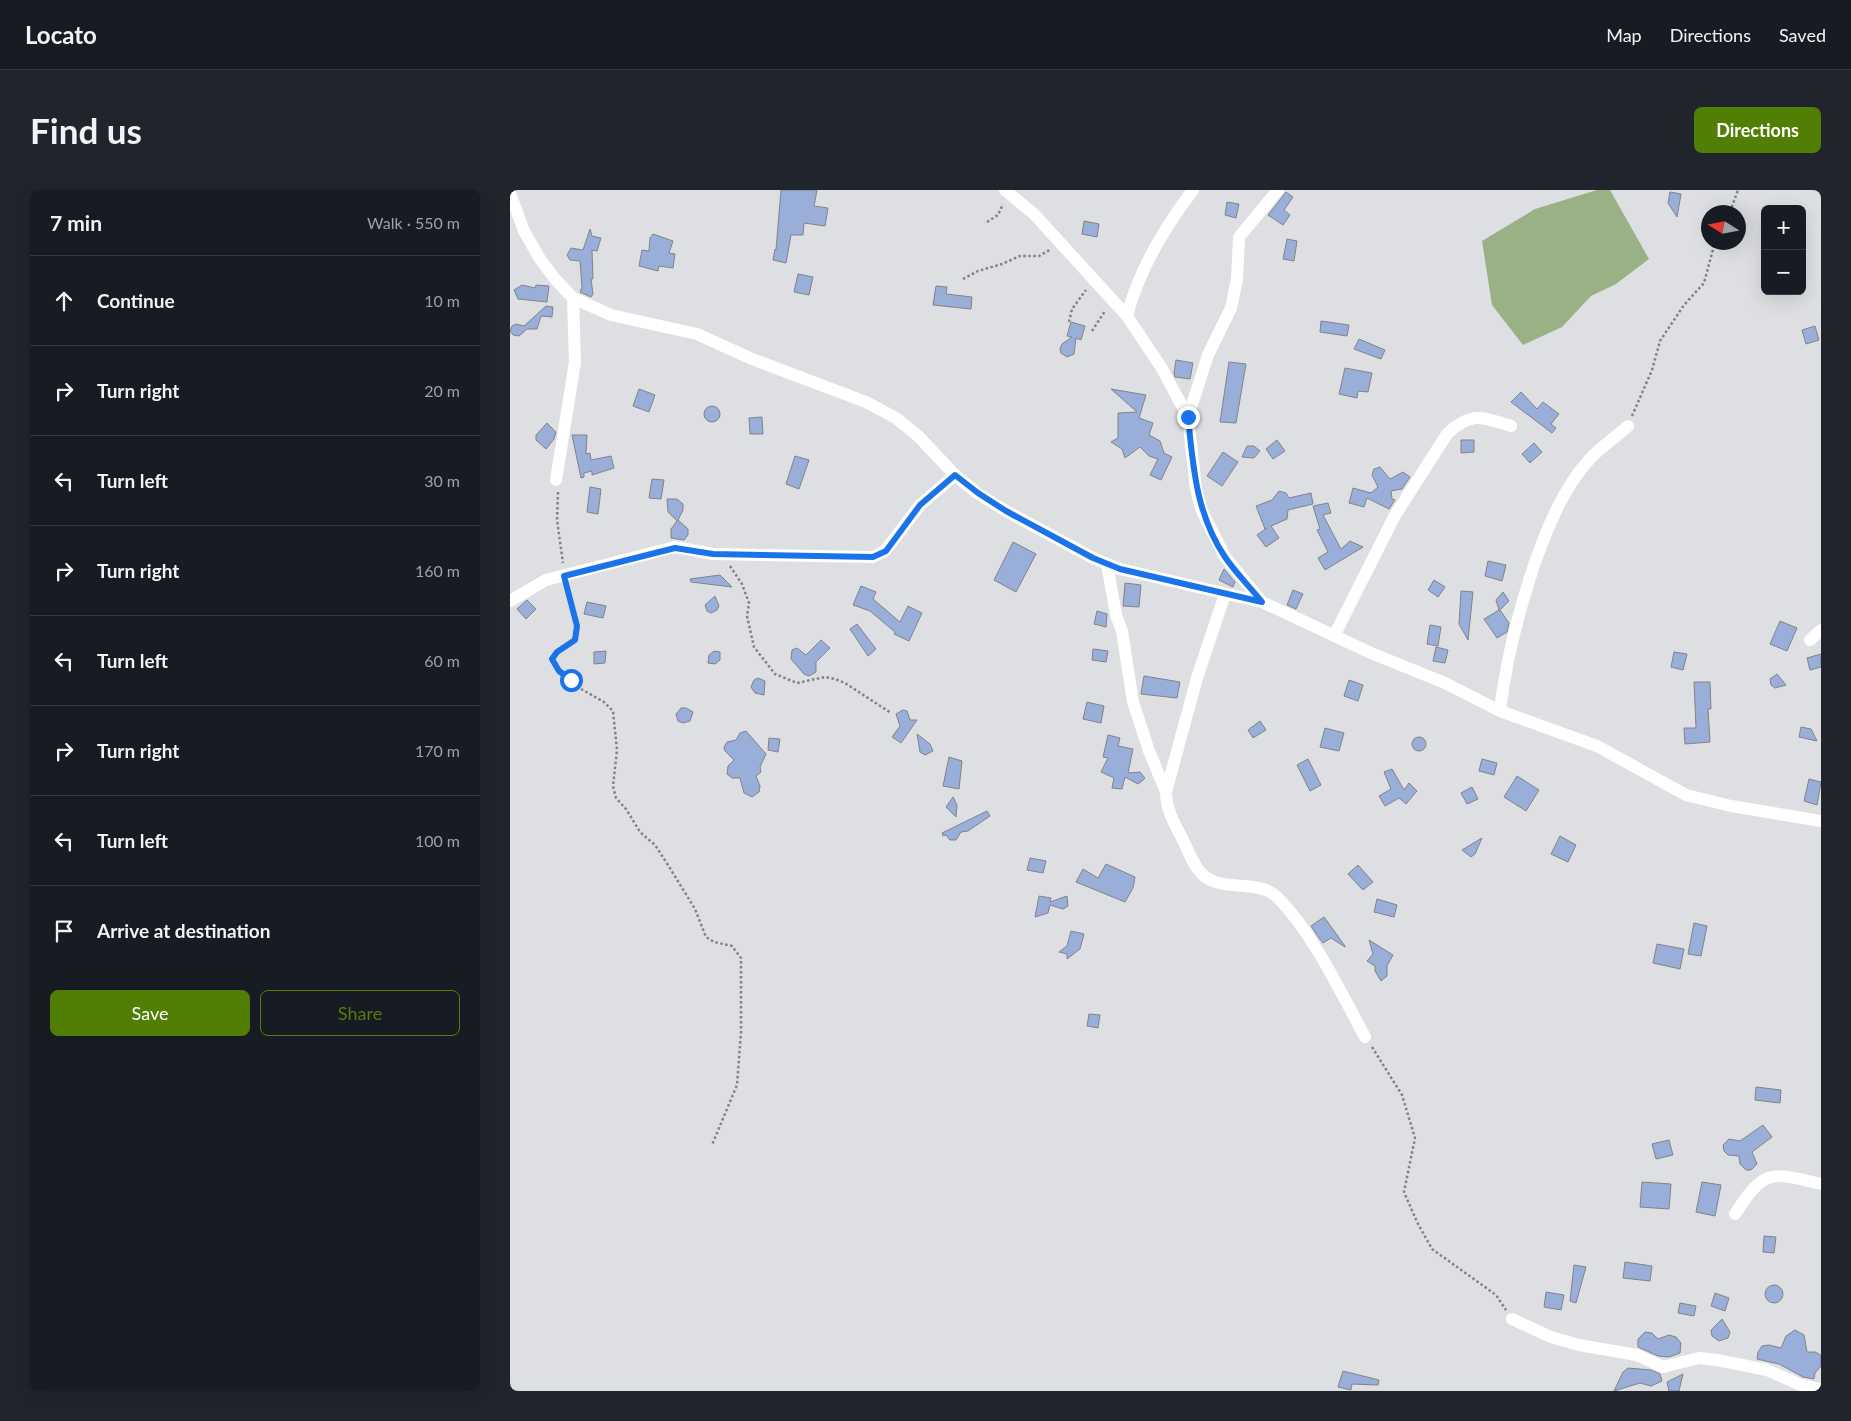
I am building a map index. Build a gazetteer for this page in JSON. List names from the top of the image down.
{
  "north": "left",
  "page": {
    "header": "Locato",
    "nav": ["Map", "Directions", "Saved"],
    "buttons": [
      "Directions",
      ["Save", "Share"]
    ],
    "title": "Find us",
    "heading": ["7 min", "Walk · 550 m"],
    "map_buttons": ["+", "−"],
    "list": [
      ["Continue", "10 m"],
      ["Turn right", "20 m"],
      ["Turn left", "30 m"],
      ["Turn right", "160 m"],
      ["Turn left", "60 m"],
      ["Turn right", "170 m"],
      ["Turn left", "100 m"],
      "Arrive at destination"
    ]
  }
}
